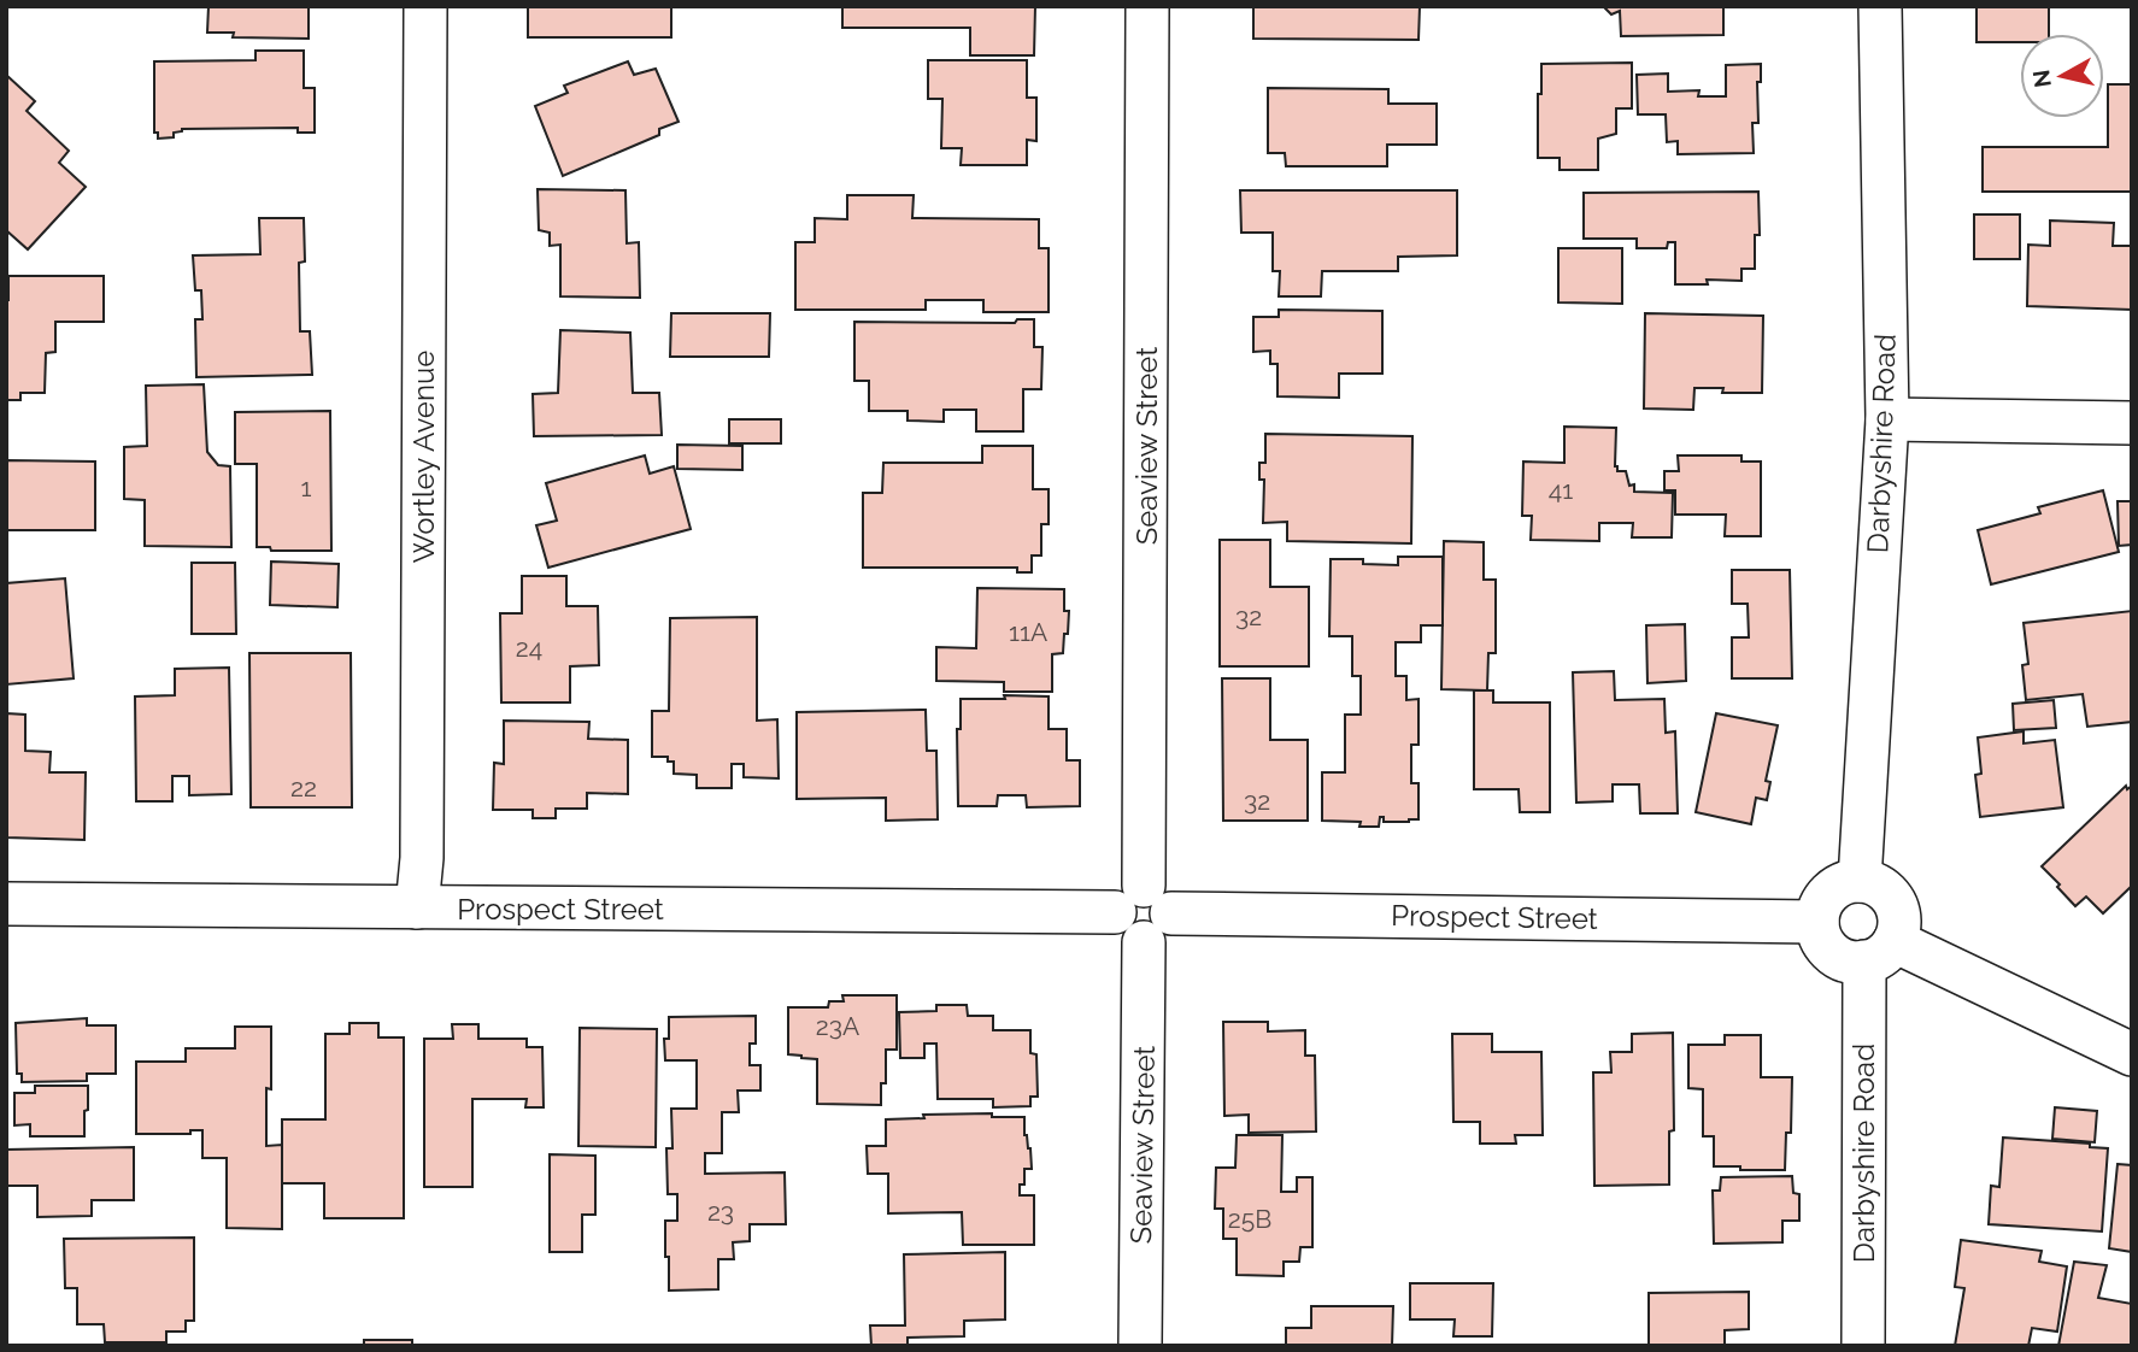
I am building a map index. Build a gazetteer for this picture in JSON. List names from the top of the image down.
{
  "streets": {
    "street": [
      "Darbyshire Road",
      "Seaview Street",
      "Wortley Avenue",
      "Prospect Street"
    ]
  },
  "crossings": [
    ["Darbyshire Road", "Prospect Street"],
    ["Seaview Street", "Prospect Street"],
    ["Wortley Avenue", "Prospect Street"]
  ],
  "house_numbers": [
    "1",
    "41",
    "32",
    "11A",
    "24",
    "22",
    "32",
    "23A",
    "23",
    "25B"
  ],
  "north": "left"
}
